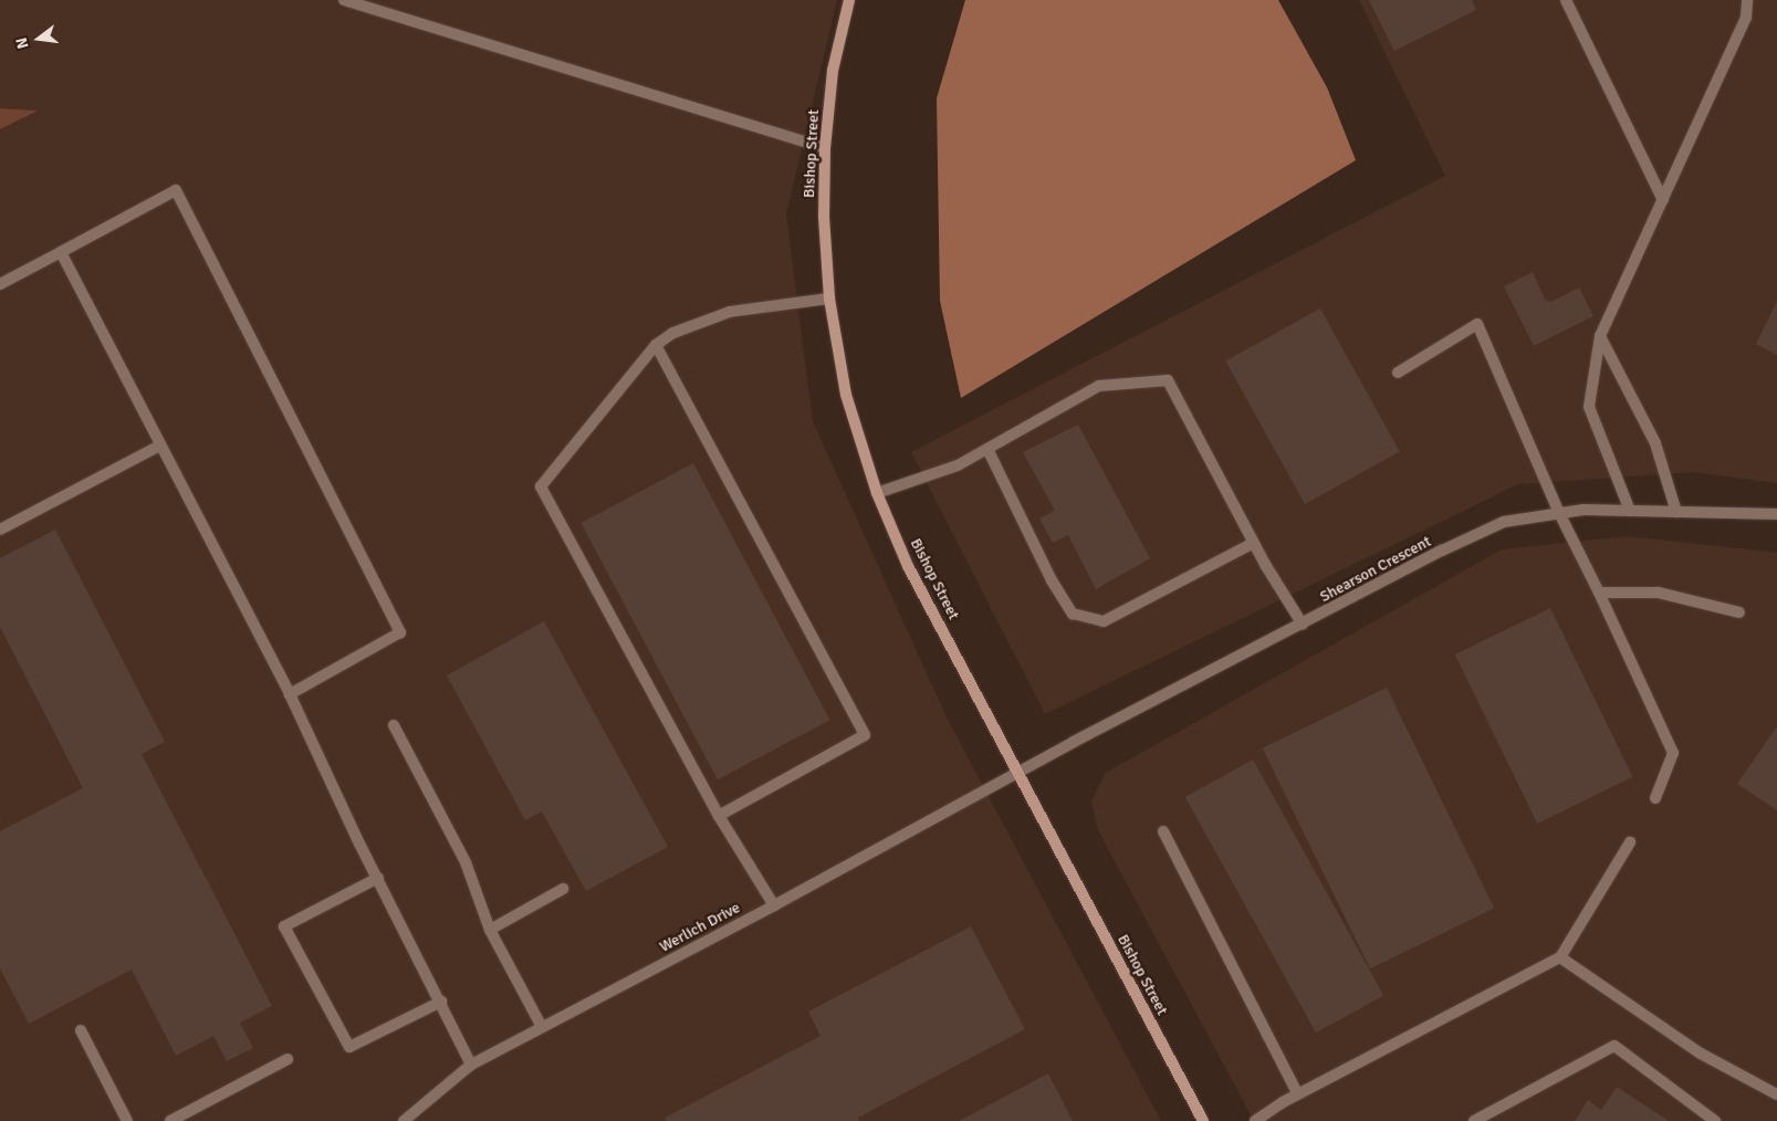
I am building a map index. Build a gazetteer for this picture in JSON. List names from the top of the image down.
{
  "streets": {
    "street": ["Bishop Street", "Shearson Crescent", "Werlich Drive"]
  },
  "crossings": [
    ["Bishop Street", "Shearson Crescent"],
    ["Bishop Street", "Werlich Drive"],
    ["Shearson Crescent", "Werlich Drive"]
  ],
  "north": "left"
}
